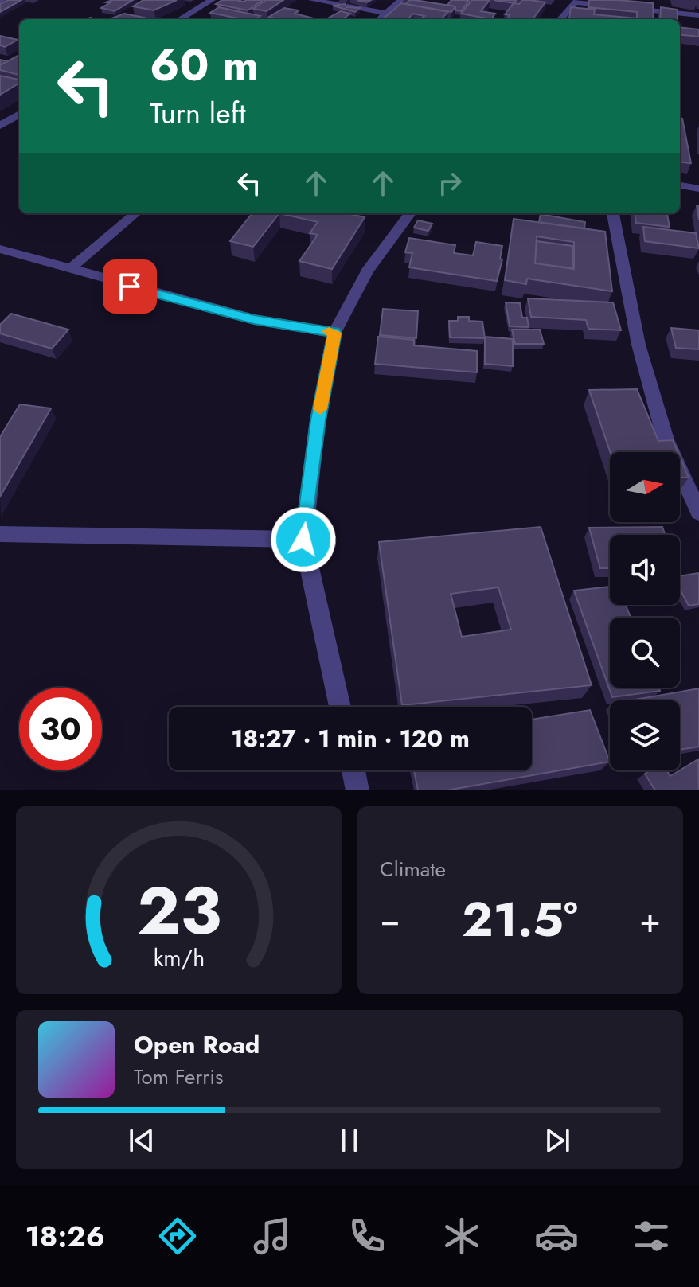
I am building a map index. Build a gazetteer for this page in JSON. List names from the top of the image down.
{
  "north": "right",
  "page": {
    "turn": ["60 m", "Turn left"],
    "limit": "30",
    "trip": "18:27 · 1 min · 120 m",
    "tile": "Climate",
    "heat": ["−", "21.5°", "+"],
    "song": ["Open Road", "Tom Ferris"],
    "tabs": "18:26",
    "gauge": ["23", "km/h"]
  }
}
